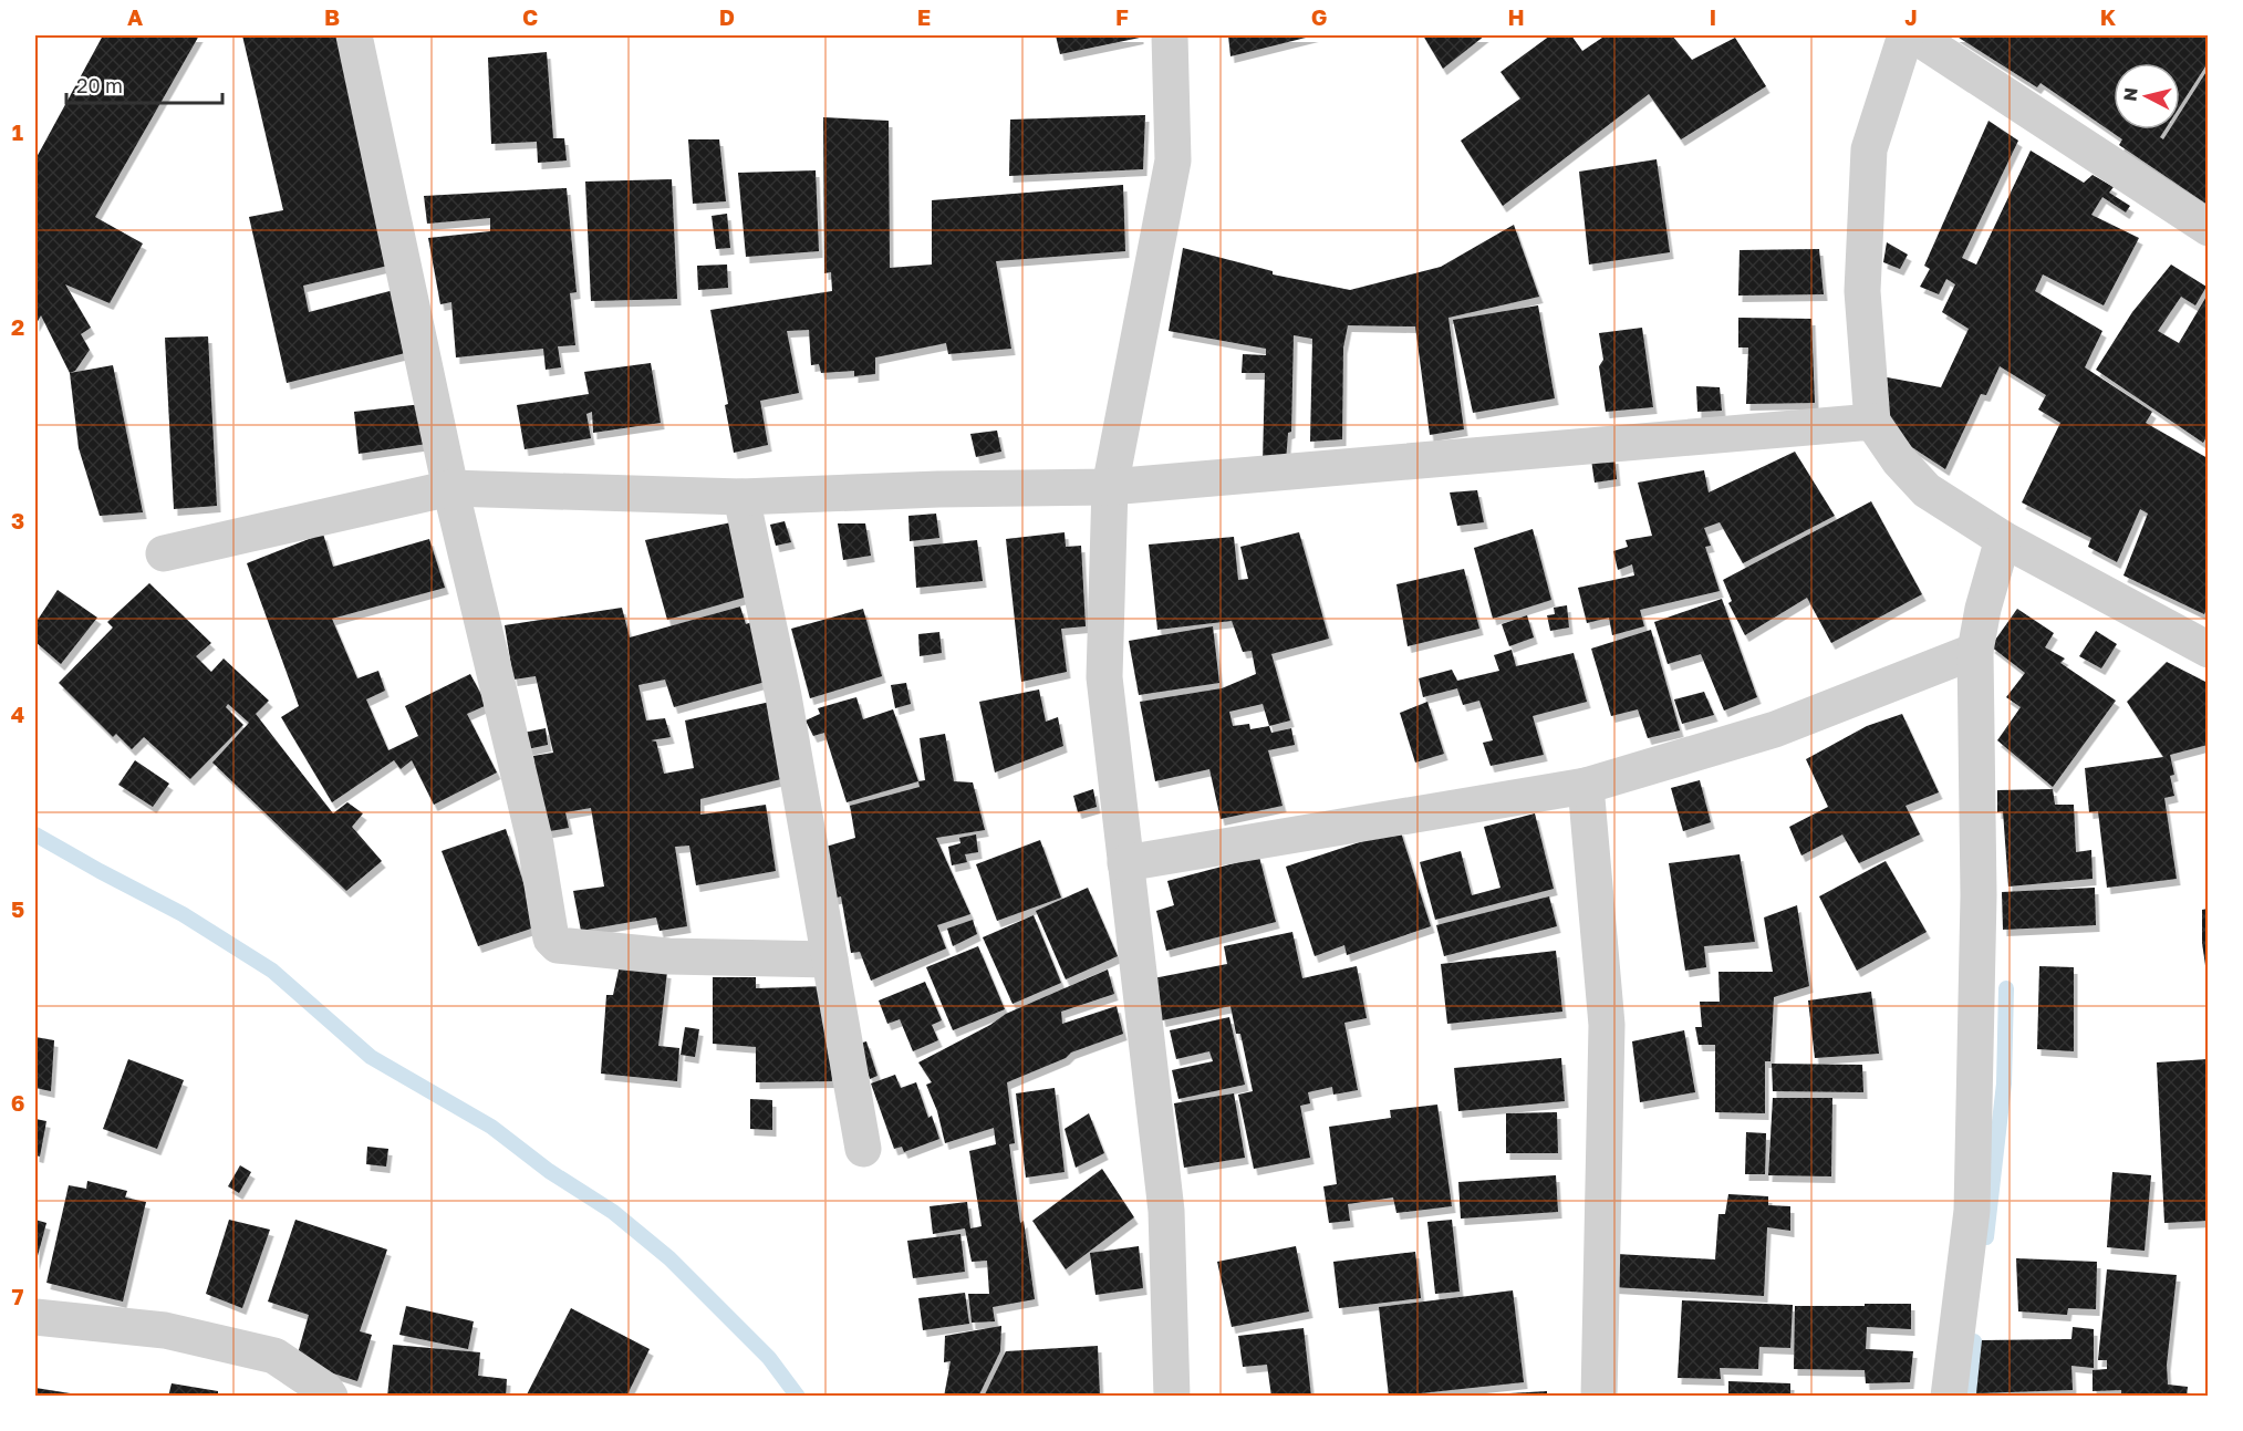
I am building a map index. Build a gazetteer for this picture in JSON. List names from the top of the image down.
{
  "scale_bar": "20 m",
  "north": "left",
  "grid": {
    "columns": [
      "A",
      "B",
      "C",
      "D",
      "E",
      "F",
      "G",
      "H",
      "I",
      "J",
      "K"
    ],
    "rows": [
      "1",
      "2",
      "3",
      "4",
      "5",
      "6",
      "7"
    ]
  }
}
